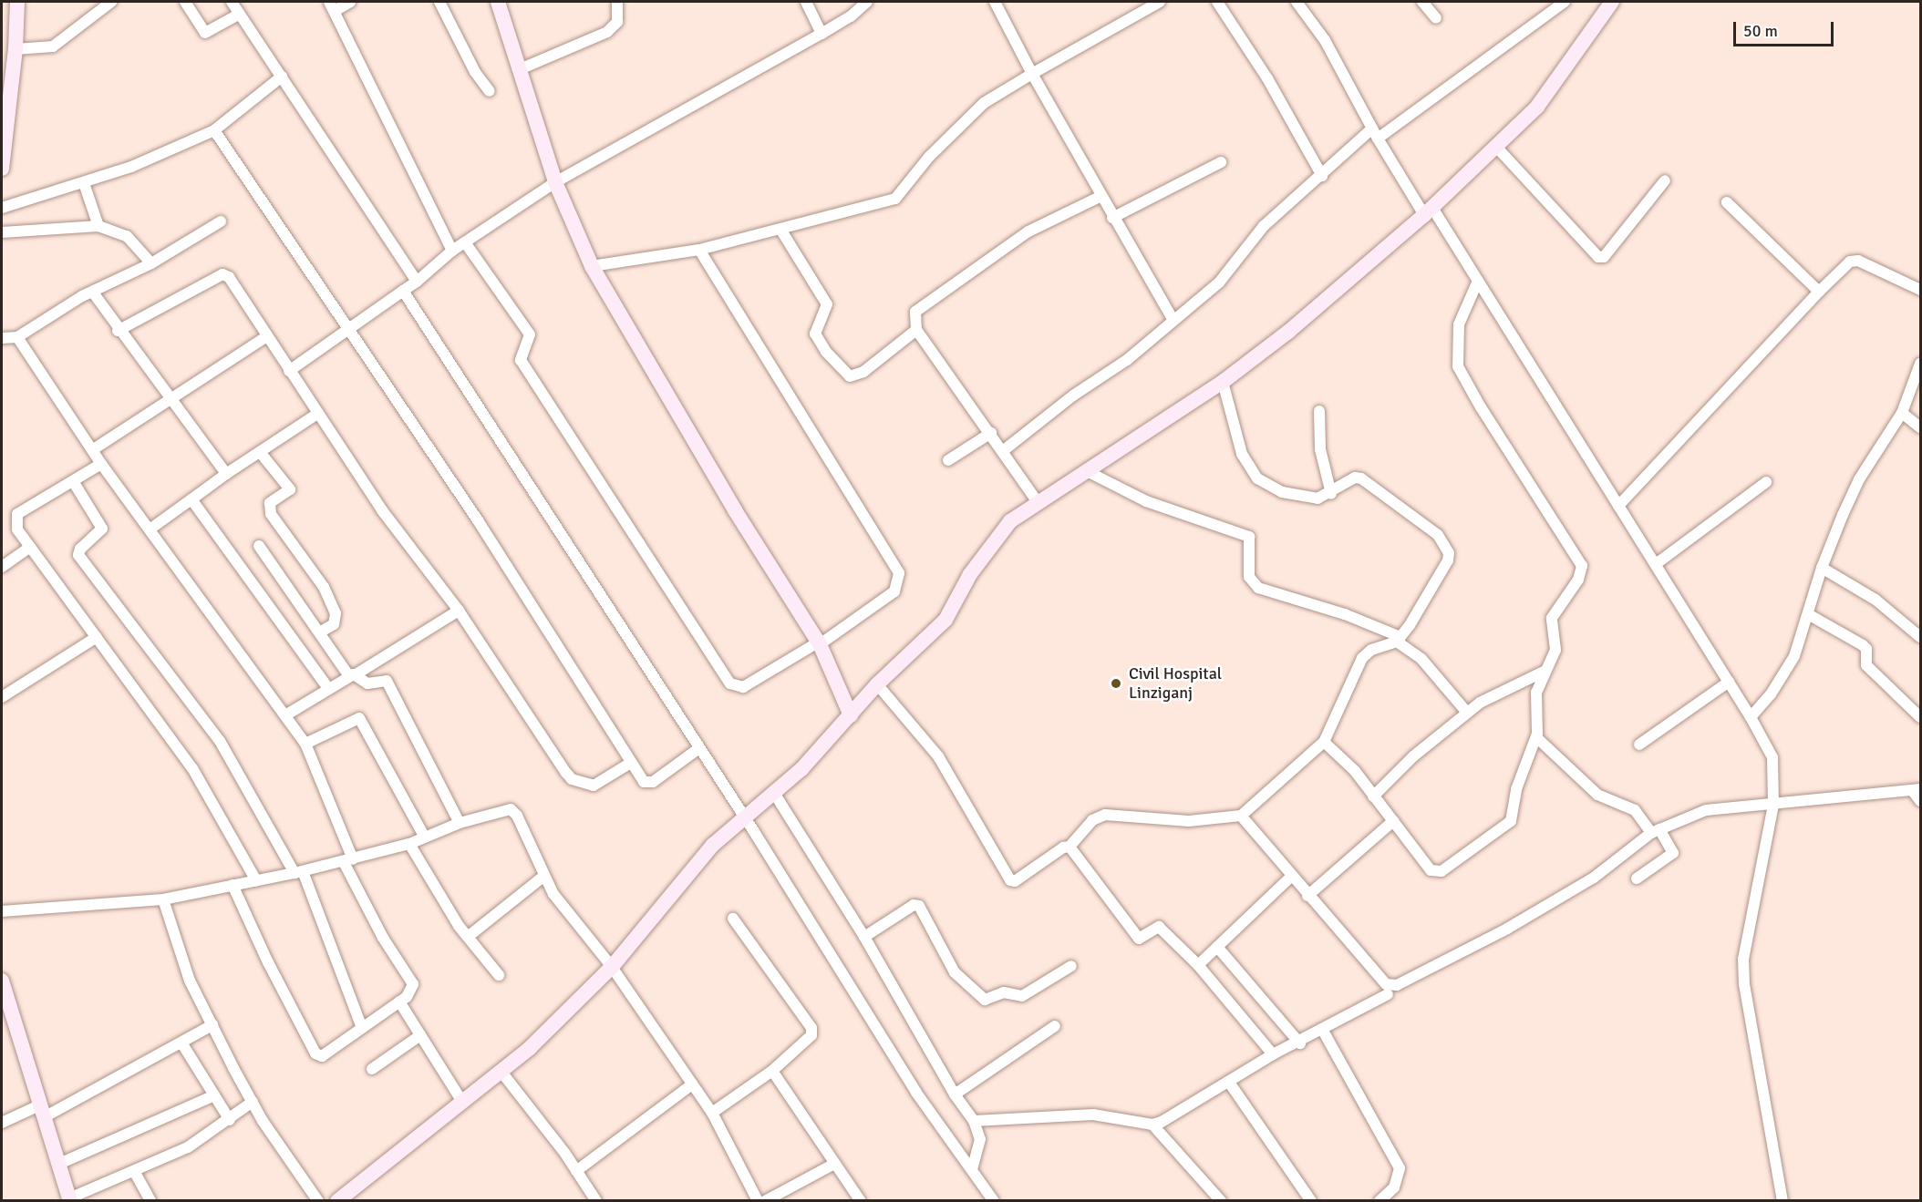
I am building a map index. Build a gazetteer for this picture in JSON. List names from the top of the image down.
{
  "places": ["Civil Hospital Linziganj"],
  "scale_bar": "50 m"
}
